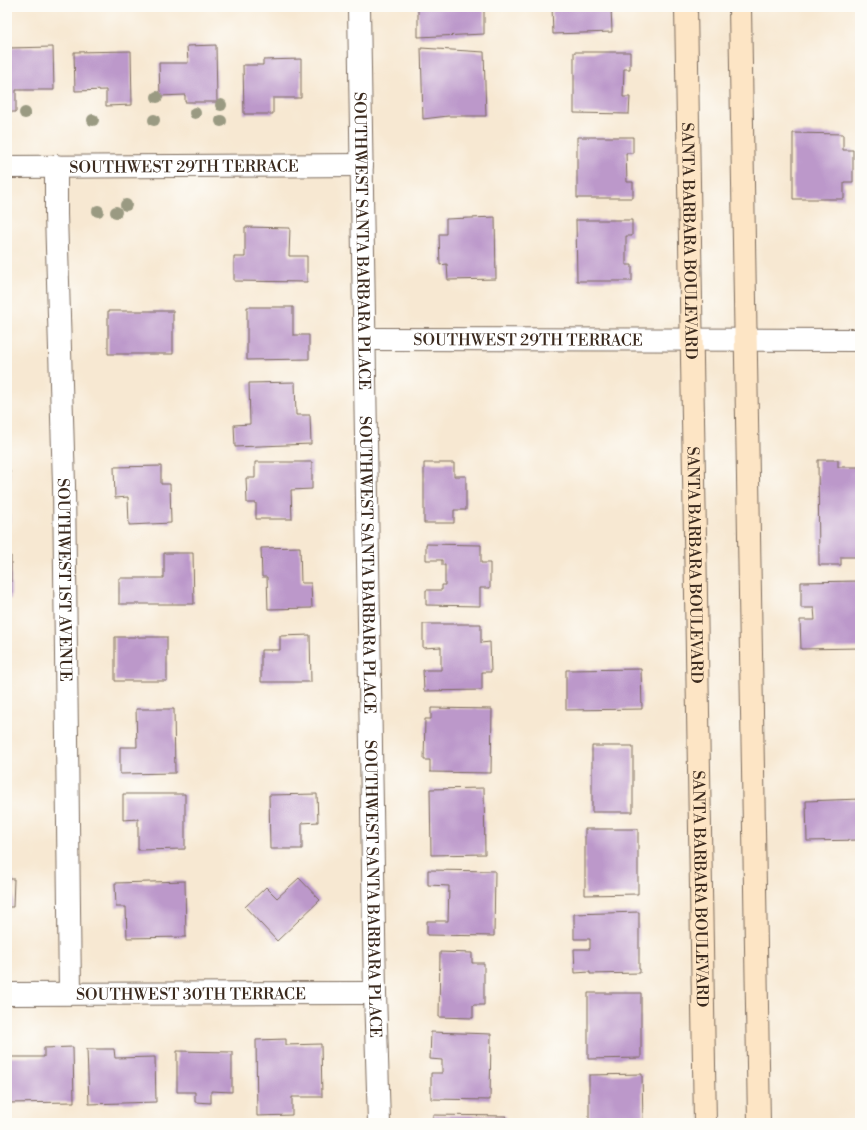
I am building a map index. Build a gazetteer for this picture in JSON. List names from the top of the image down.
{
  "streets": {
    "main road": ["SANTA BARBARA BOULEVARD"],
    "street": [
      "SOUTHWEST 29TH TERRACE",
      "SOUTHWEST SANTA BARBARA PLACE",
      "SOUTHWEST 1ST AVENUE",
      "SOUTHWEST 30TH TERRACE"
    ]
  },
  "crossings": [
    ["SOUTHWEST 29TH TERRACE", "SOUTHWEST SANTA BARBARA PLACE"],
    ["SOUTHWEST 29TH TERRACE", "SANTA BARBARA BOULEVARD"],
    ["SOUTHWEST 29TH TERRACE", "SOUTHWEST 1ST AVENUE"],
    ["SOUTHWEST SANTA BARBARA PLACE", "SOUTHWEST 30TH TERRACE"],
    ["SOUTHWEST 1ST AVENUE", "SOUTHWEST 30TH TERRACE"]
  ]
}
